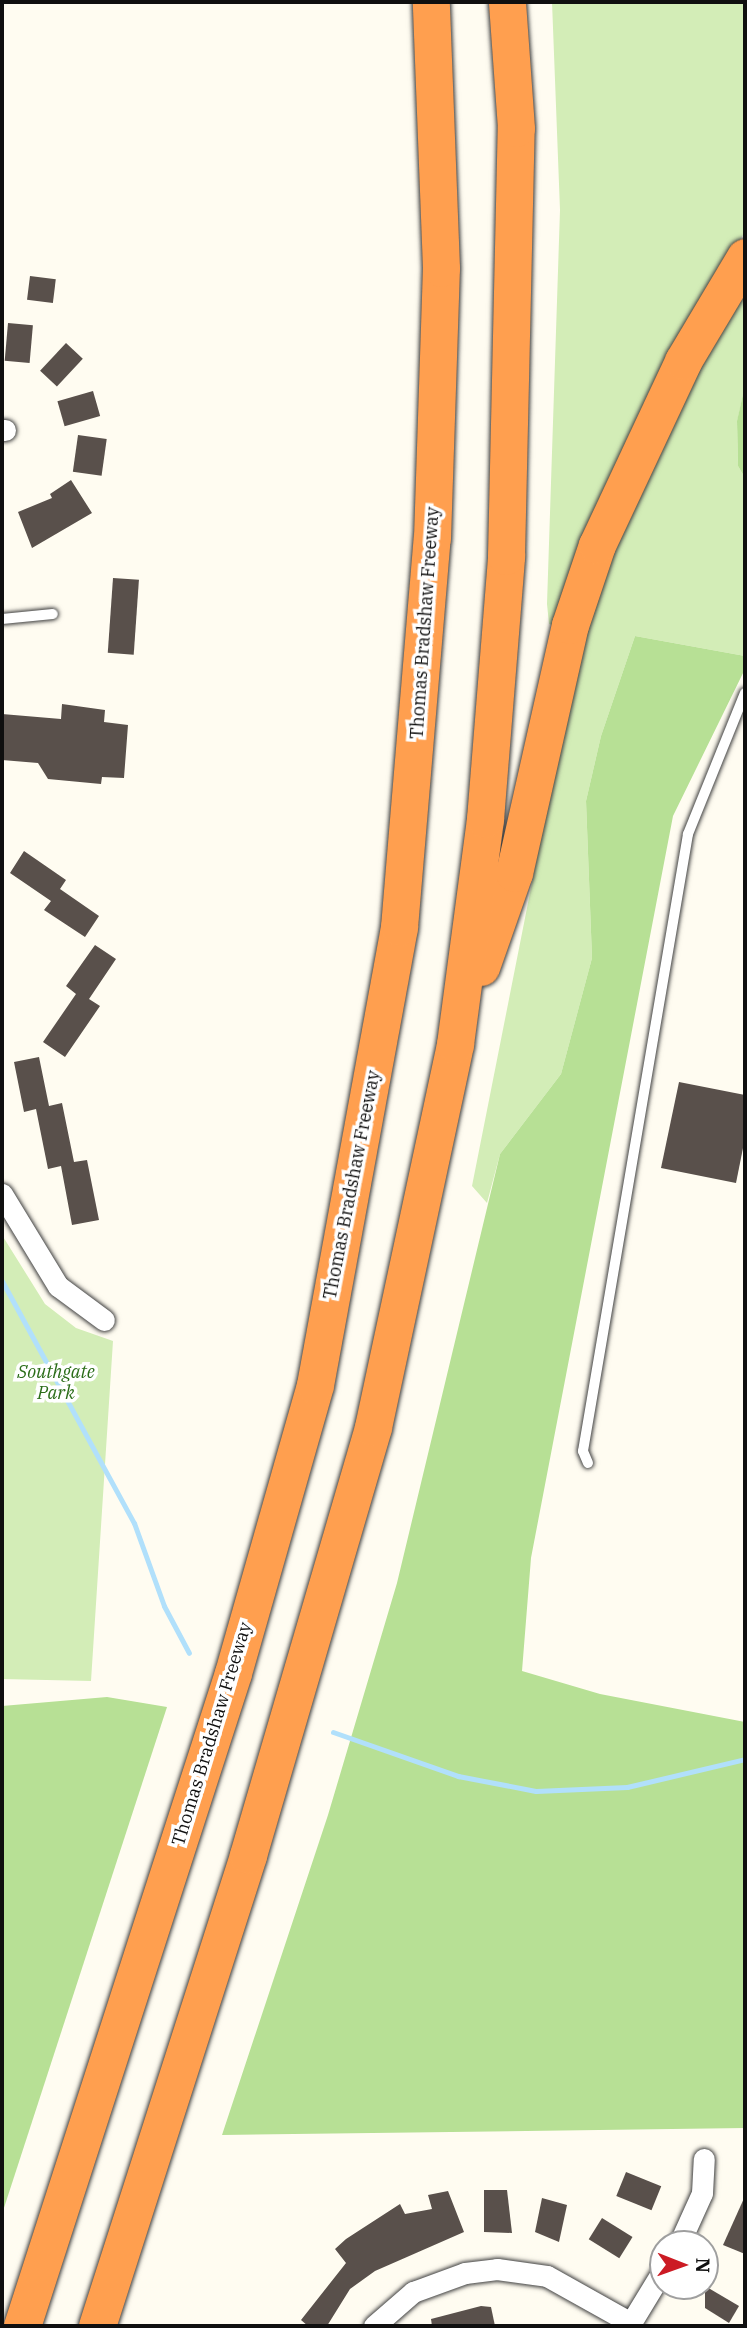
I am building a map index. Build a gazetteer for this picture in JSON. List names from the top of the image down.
{
  "streets": {
    "highway": ["Thomas Bradshaw Freeway"]
  },
  "parks": ["Southgate Park"],
  "north": "right"
}
